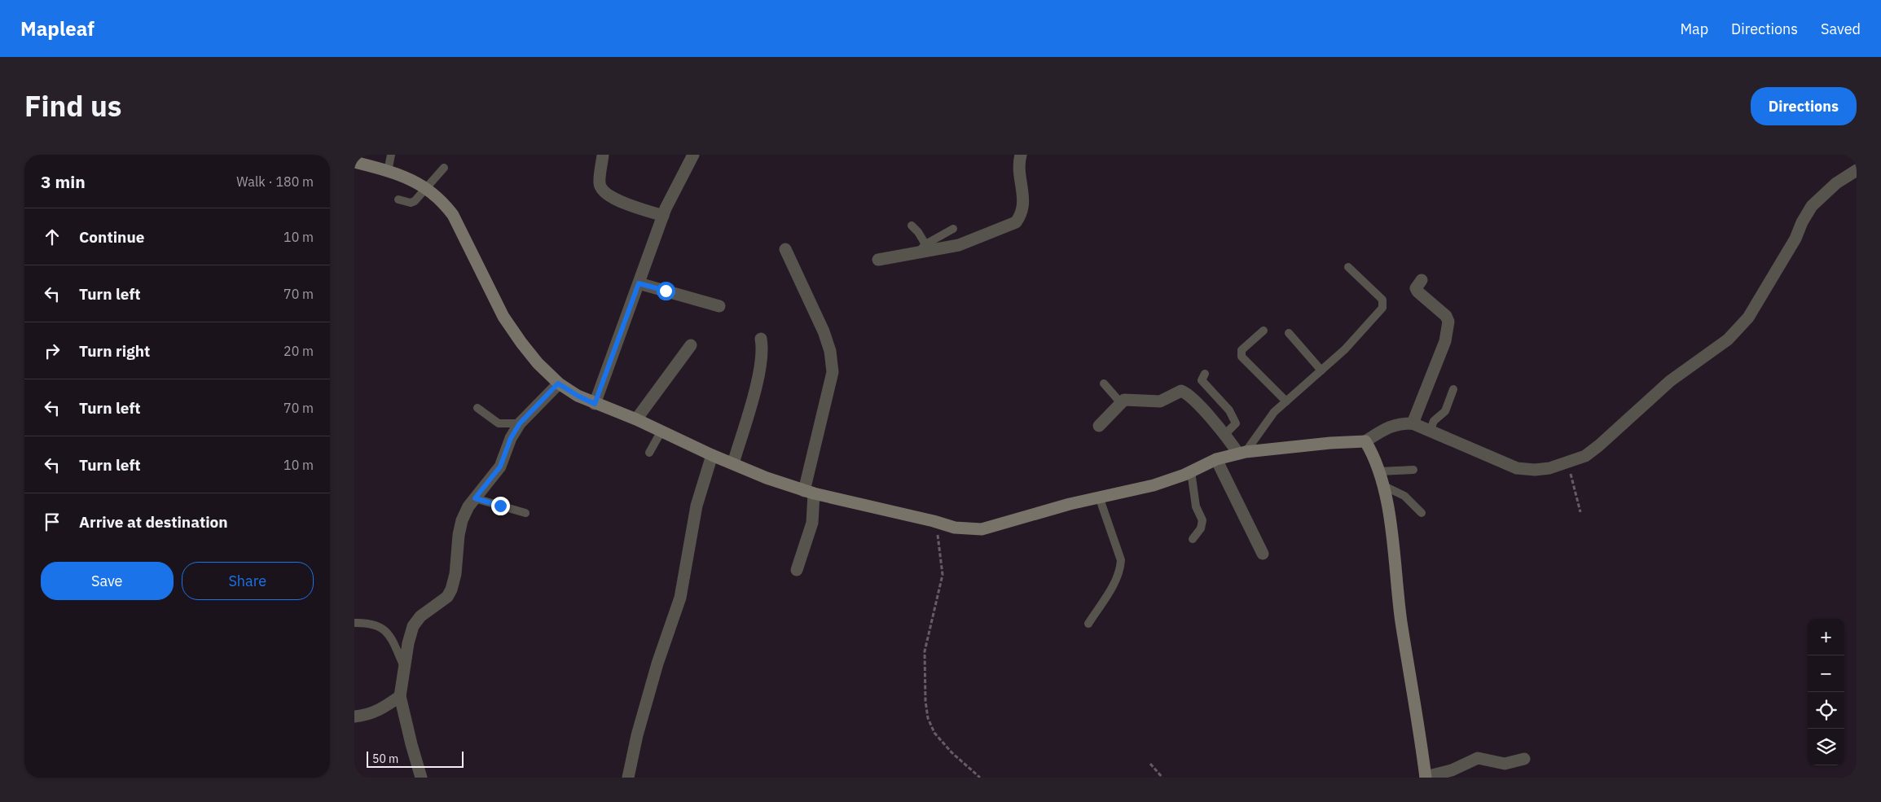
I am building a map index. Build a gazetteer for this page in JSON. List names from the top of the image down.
{
  "scale_bar": "50 m",
  "page": {
    "header": "Mapleaf",
    "nav": ["Map", "Directions", "Saved"],
    "title": "Find us",
    "buttons": [
      "Directions",
      ["Save", "Share"]
    ],
    "heading": ["3 min", "Walk · 180 m"],
    "list": [
      ["Continue", "10 m"],
      ["Turn left", "70 m"],
      ["Turn right", "20 m"],
      ["Turn left", "70 m"],
      ["Turn left", "10 m"],
      "Arrive at destination"
    ],
    "map_buttons": ["+", "−"],
    "scale": "50 m"
  }
}
